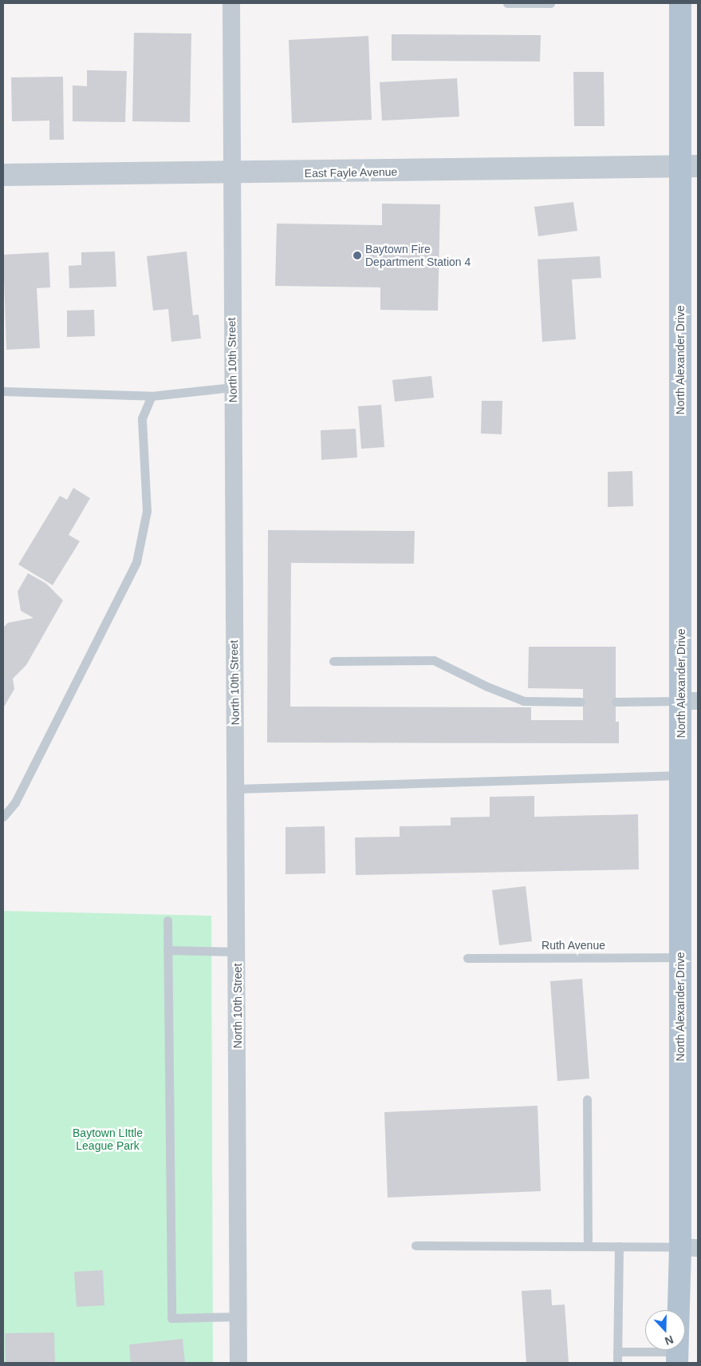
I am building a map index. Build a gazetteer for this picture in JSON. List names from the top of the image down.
{
  "streets": {
    "main road": ["North Alexander Drive"],
    "street": ["East Fayle Avenue", "North 10th Street"],
    "lane": ["Ruth Avenue"]
  },
  "crossings": [
    ["East Fayle Avenue", "North 10th Street"],
    ["East Fayle Avenue", "North Alexander Drive"],
    ["North Alexander Drive", "Ruth Avenue"]
  ],
  "parks": ["Baytown LIttle League Park"],
  "places": ["Baytown Fire Department Station 4"],
  "north": "bottom"
}
